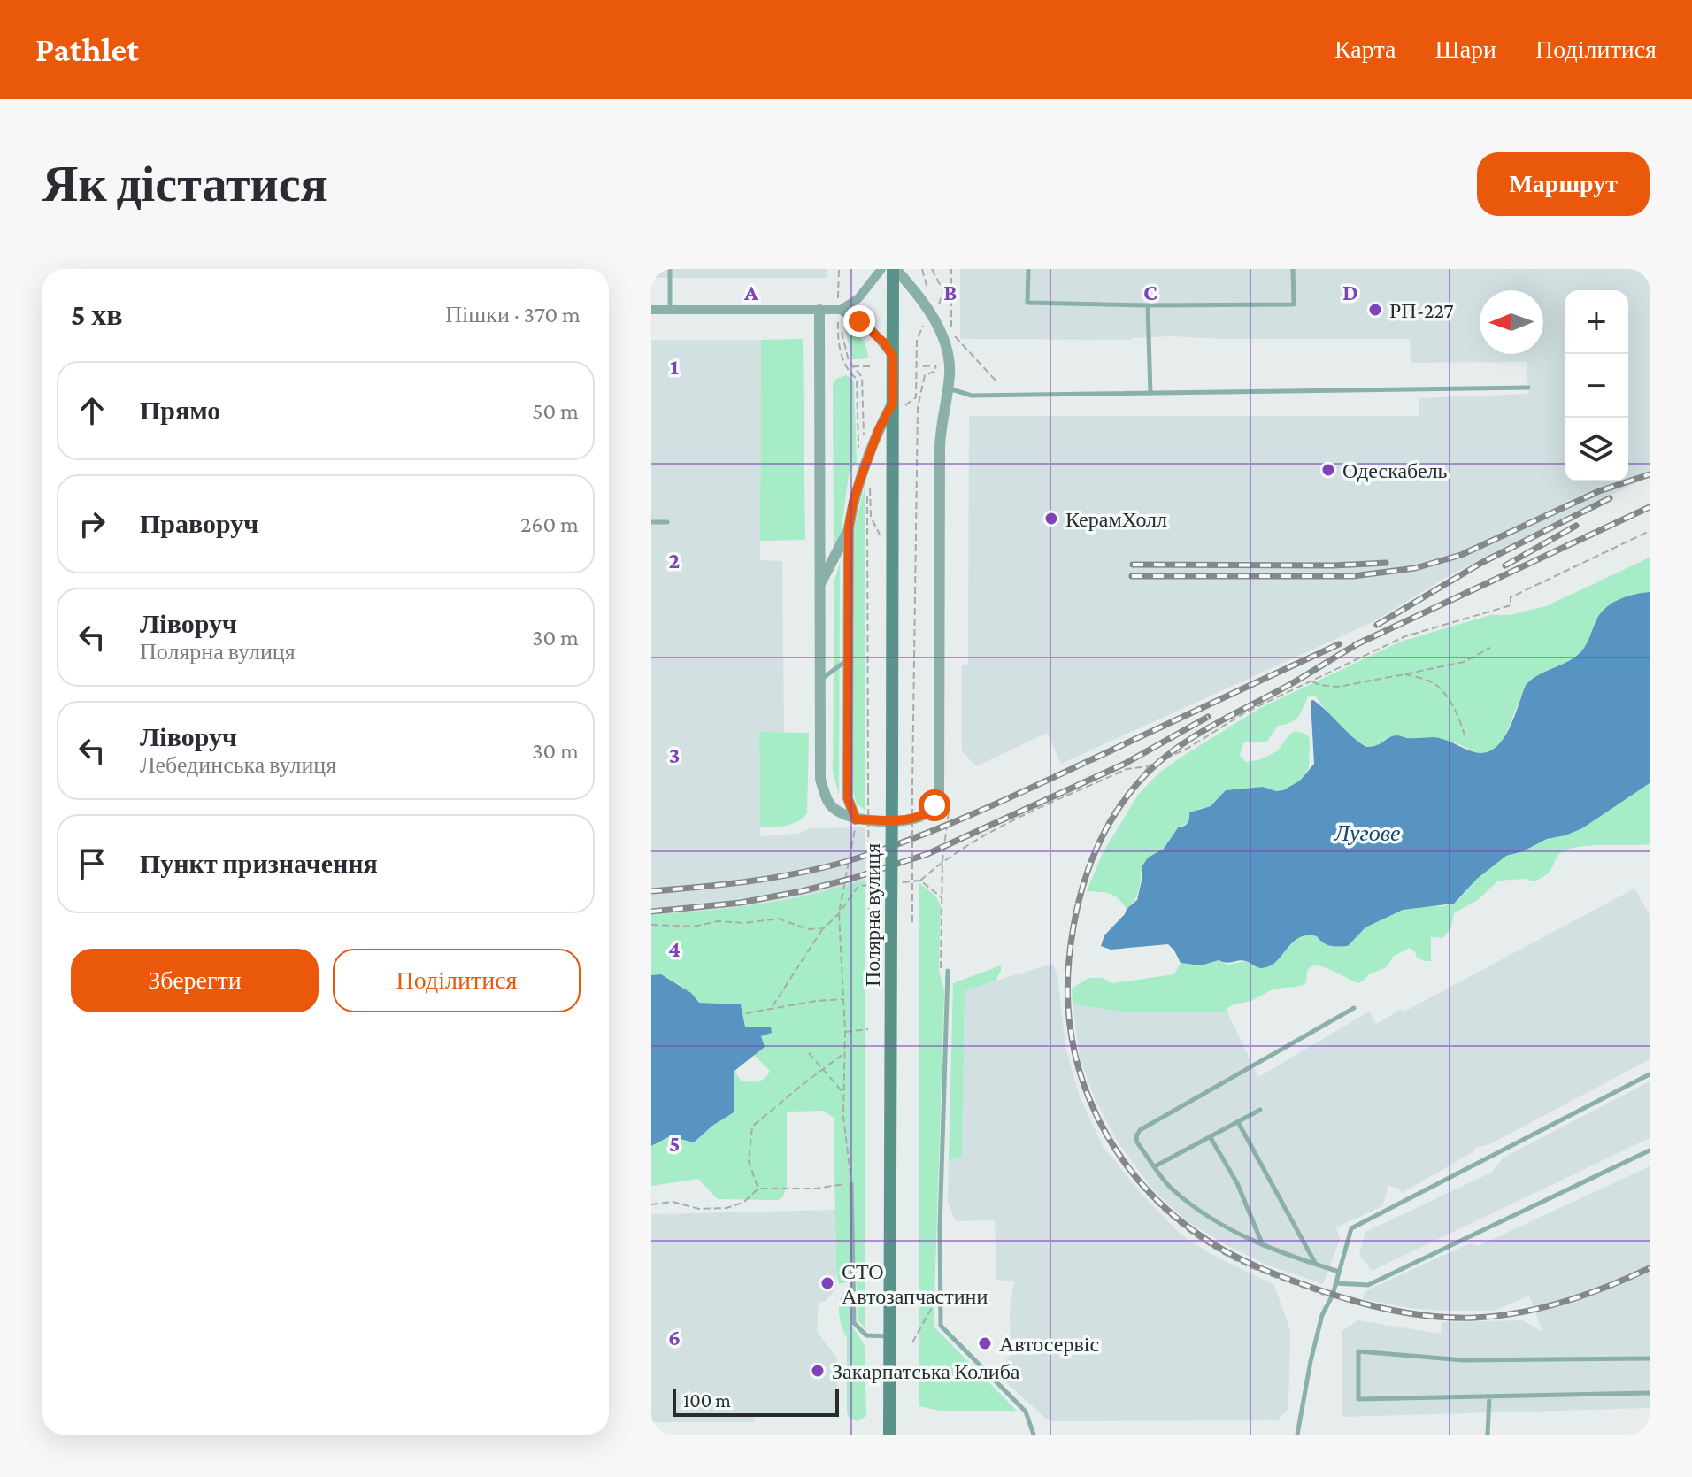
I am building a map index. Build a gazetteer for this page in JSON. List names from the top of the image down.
{
  "streets": {
    "main road": ["Полярна вулиця"]
  },
  "water": ["Лугове"],
  "places": [
    "РП-227",
    "Одескабель",
    "КерамХолл",
    "СТО Автозапчастини",
    "Автосервіс",
    "Закарпатська Колиба"
  ],
  "scale_bar": "100 m",
  "north": "left",
  "page": {
    "header": "Pathlet",
    "nav": ["Карта", "Шари", "Поділитися"],
    "buttons": [
      "Маршрут",
      ["Зберегти", "Поділитися"]
    ],
    "title": "Як дістатися",
    "heading": ["5 хв", "Пішки · 370 m"],
    "map_buttons": ["+", "−"],
    "list": [
      ["Прямо", "50 m"],
      ["Праворуч", "260 m"],
      ["Ліворуч", "Полярна вулиця", "30 m"],
      ["Ліворуч", "Лебединська вулиця", "30 m"],
      "Пункт призначення"
    ],
    "scale": "100 m"
  },
  "grid": {
    "columns": [
      "A",
      "B",
      "C",
      "D"
    ],
    "rows": [
      "1",
      "2",
      "3",
      "4",
      "5",
      "6"
    ]
  }
}
